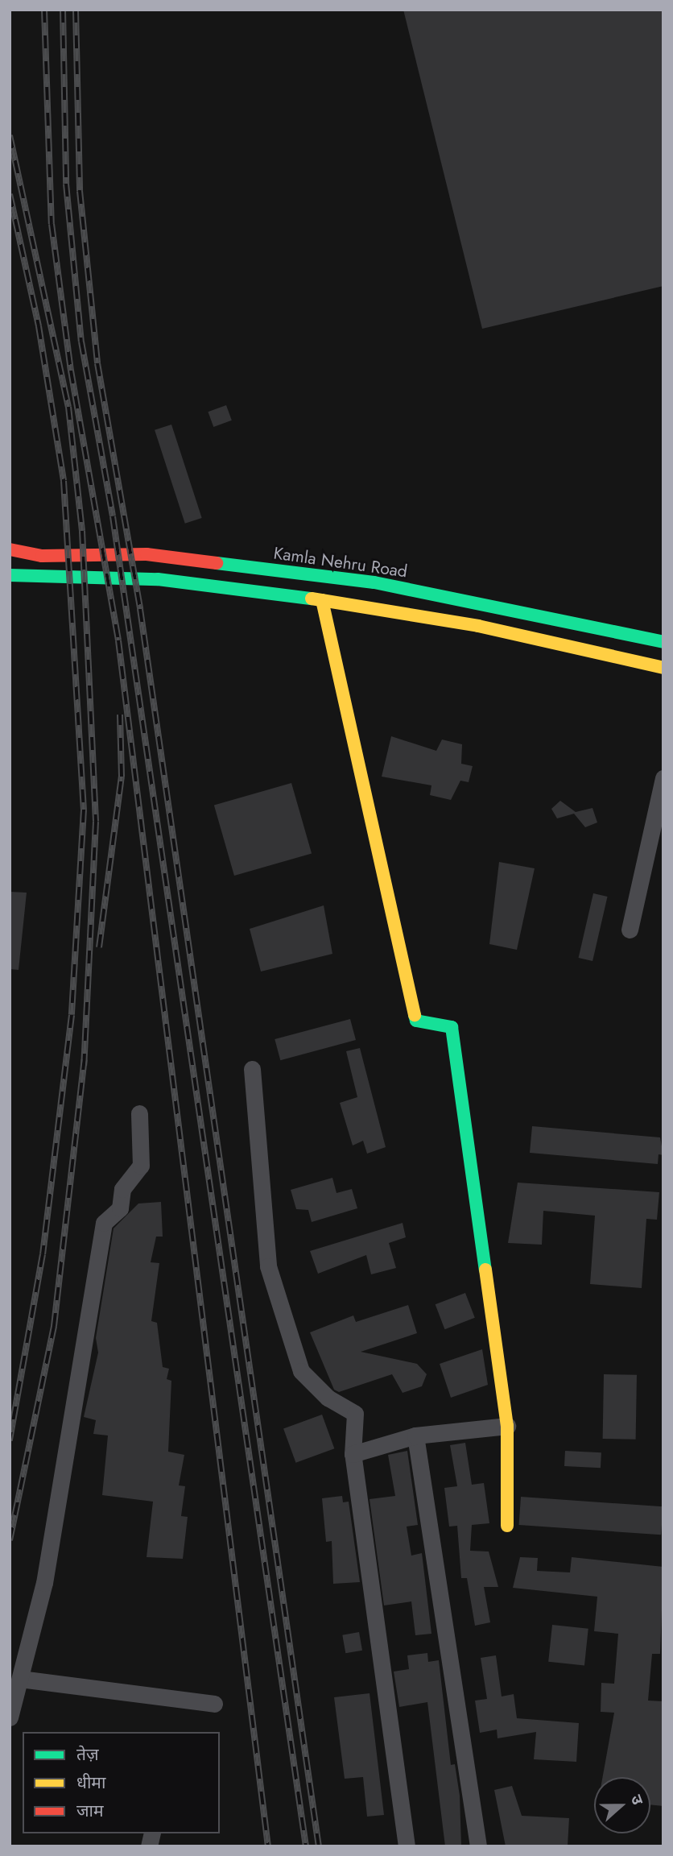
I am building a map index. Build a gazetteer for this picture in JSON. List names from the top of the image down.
{
  "streets": {
    "main road": ["Kamla Nehru Road"]
  },
  "legend": ["तेज़", "धीमा", "जाम"],
  "north": "right"
}
